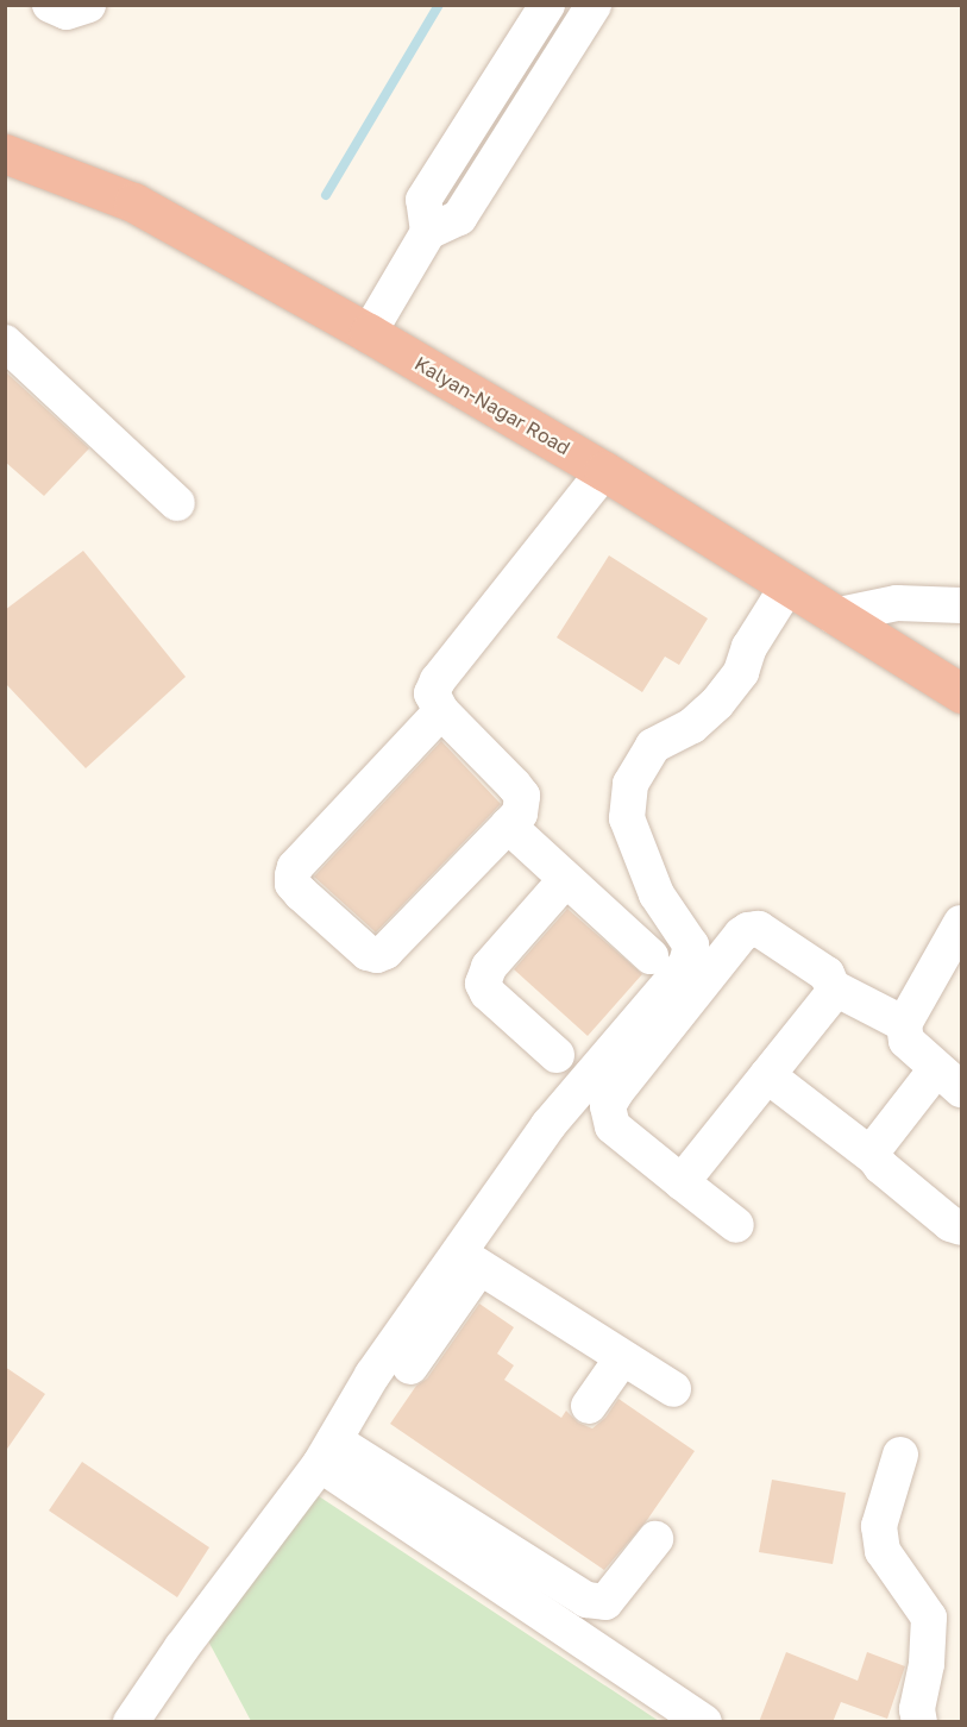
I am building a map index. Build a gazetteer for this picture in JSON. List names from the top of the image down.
{
  "streets": {
    "highway": ["Kalyan-Nagar Road"]
  }
}
